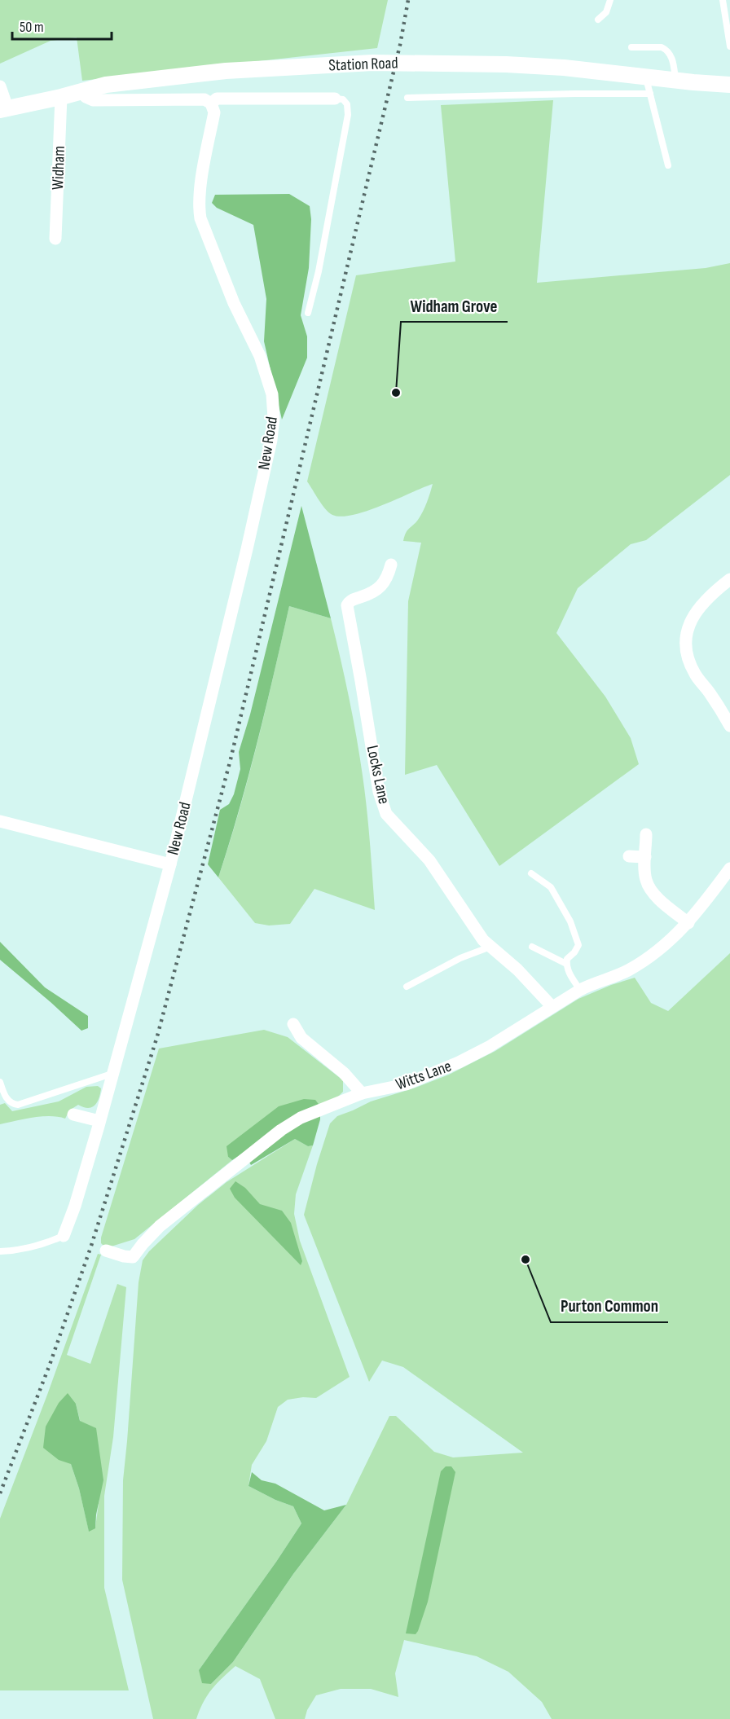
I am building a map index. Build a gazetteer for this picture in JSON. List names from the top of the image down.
{
  "streets": {
    "street": [
      "Station Road",
      "Widham",
      "New Road",
      "Locks Lane",
      "Witts Lane"
    ]
  },
  "crossings": [
    ["Station Road", "Widham"],
    ["Locks Lane", "Witts Lane"]
  ],
  "places": ["Widham Grove", "Purton Common"],
  "scale_bar": "50 m"
}
